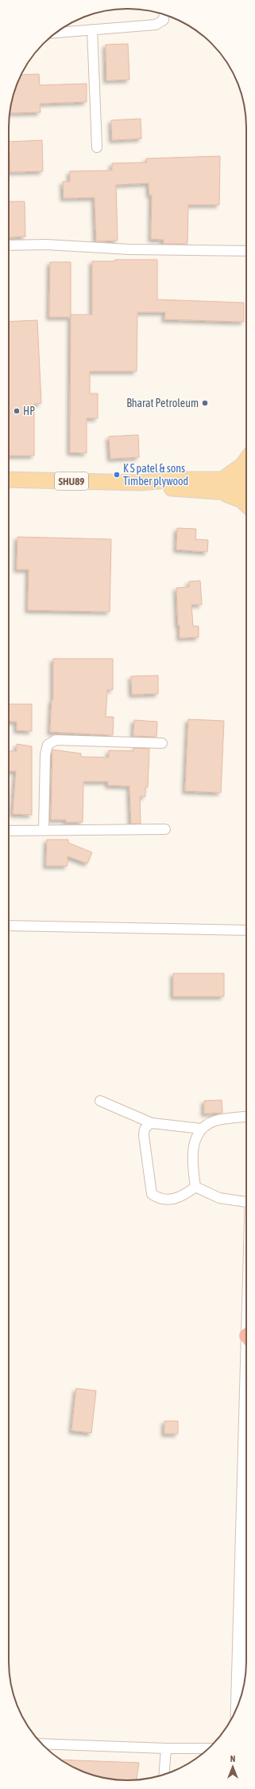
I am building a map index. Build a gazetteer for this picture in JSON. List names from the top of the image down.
{
  "streets": {
    "main road": ["SHU89"]
  },
  "places": ["Bharat Petroleum", "HP", "K S patel & sons Timber plywood"],
  "north": "top"
}
